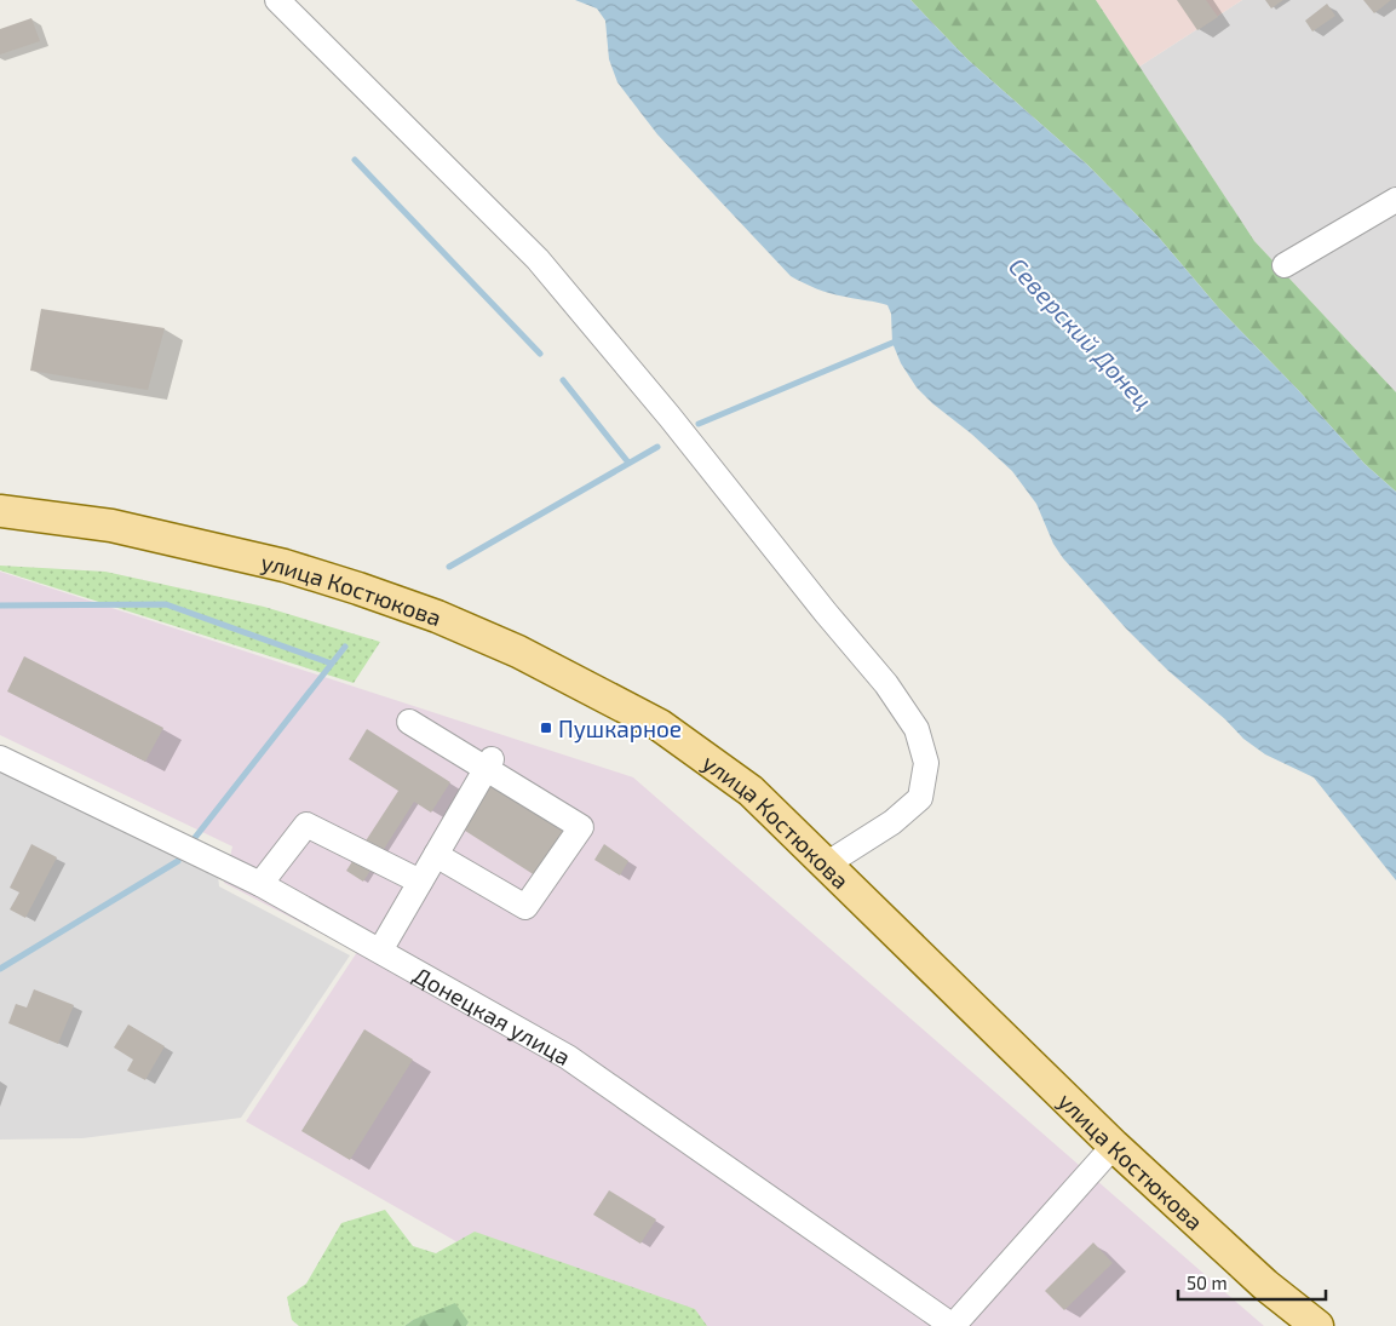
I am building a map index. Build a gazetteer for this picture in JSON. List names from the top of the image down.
{
  "streets": {
    "main road": ["улица Костюкова"],
    "street": ["Донецкая улица"]
  },
  "water": ["Северский Донец"],
  "places": {
    "transit": ["Пушкарное"]
  },
  "scale_bar": "50 m"
}
